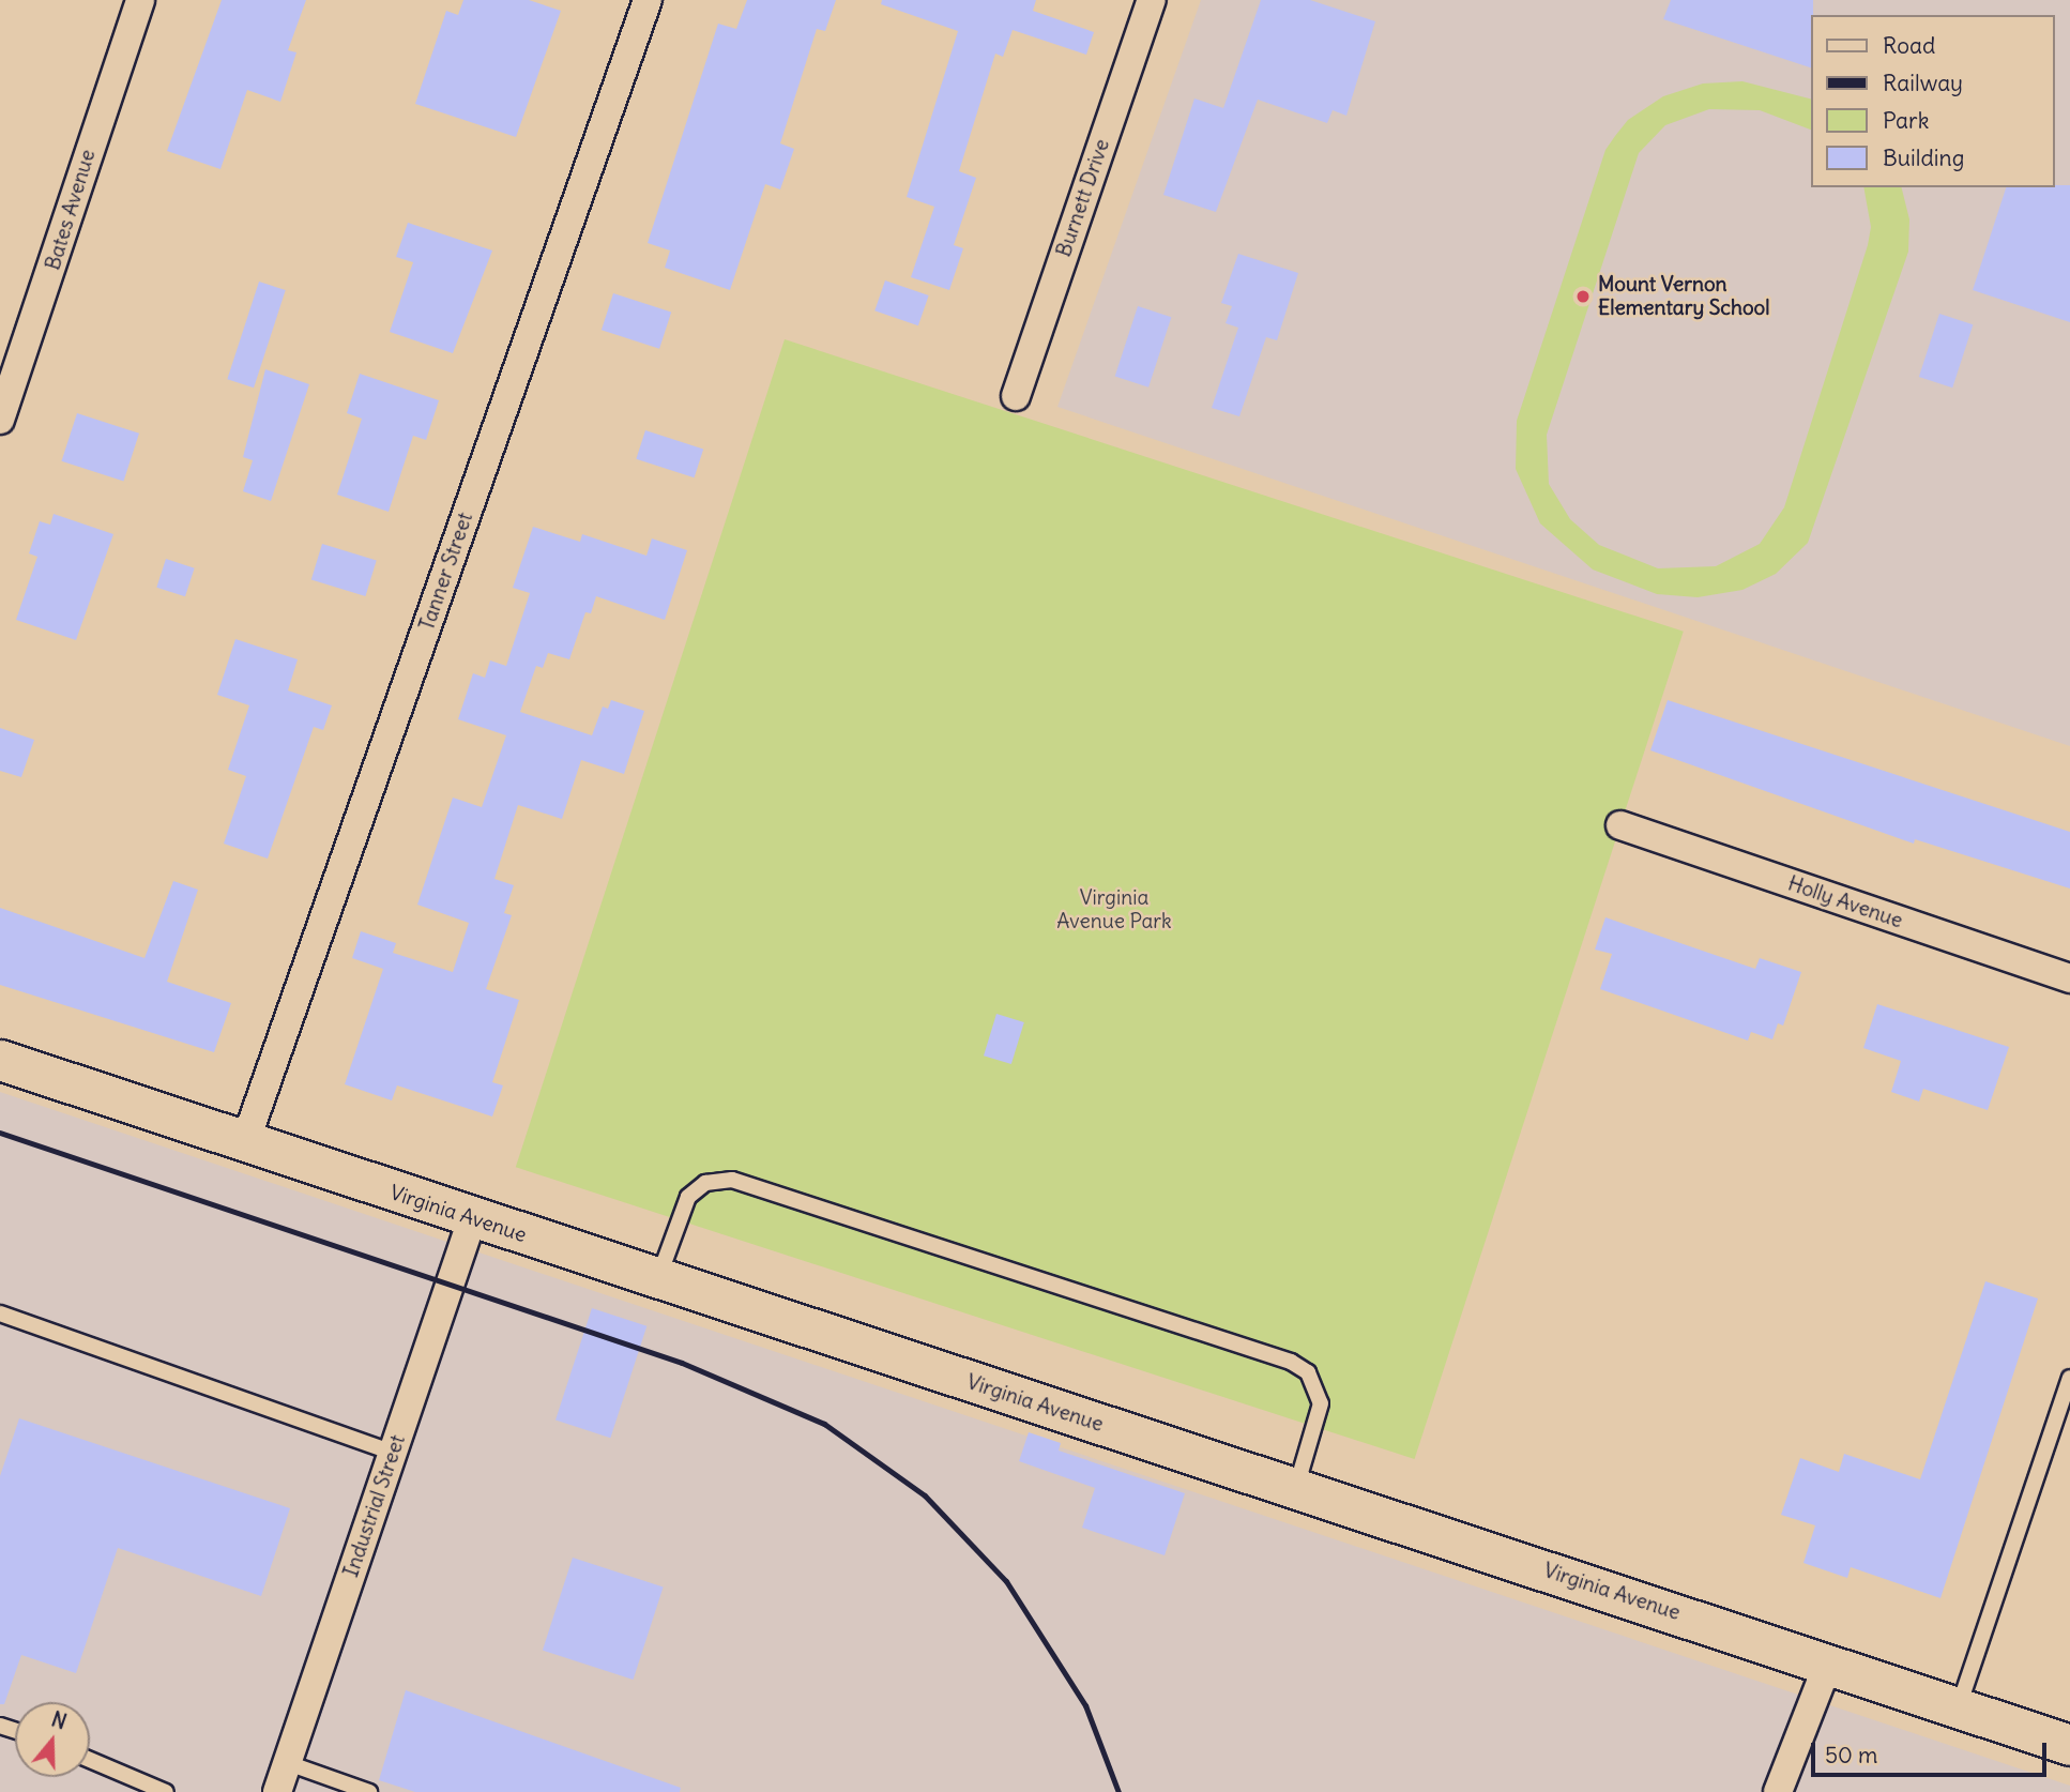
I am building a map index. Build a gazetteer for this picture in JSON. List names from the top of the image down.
{
  "streets": {
    "street": [
      "Burnett Drive",
      "Bates Avenue",
      "Tanner Street",
      "Holly Avenue",
      "Virginia Avenue",
      "Industrial Street"
    ]
  },
  "crossings": [
    ["Tanner Street", "Virginia Avenue"],
    ["Virginia Avenue", "Industrial Street"]
  ],
  "parks": ["Virginia Avenue Park"],
  "places": ["Mount Vernon Elementary School"],
  "legend": [
    "Road",
    "Railway",
    "Park",
    "Building"
  ],
  "scale_bar": "50 m",
  "north": "top"
}
